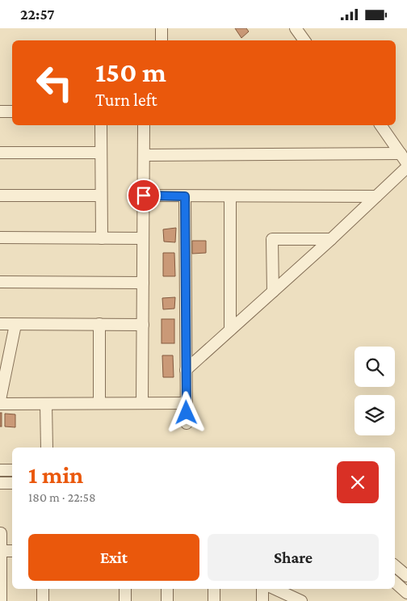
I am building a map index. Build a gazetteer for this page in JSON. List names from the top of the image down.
{
  "page": {
    "status": "22:57",
    "turn": ["150 m", "Turn left"],
    "heading": ["1 min", "180 m · 22:58"],
    "buttons": ["Exit", "Share"]
  }
}
